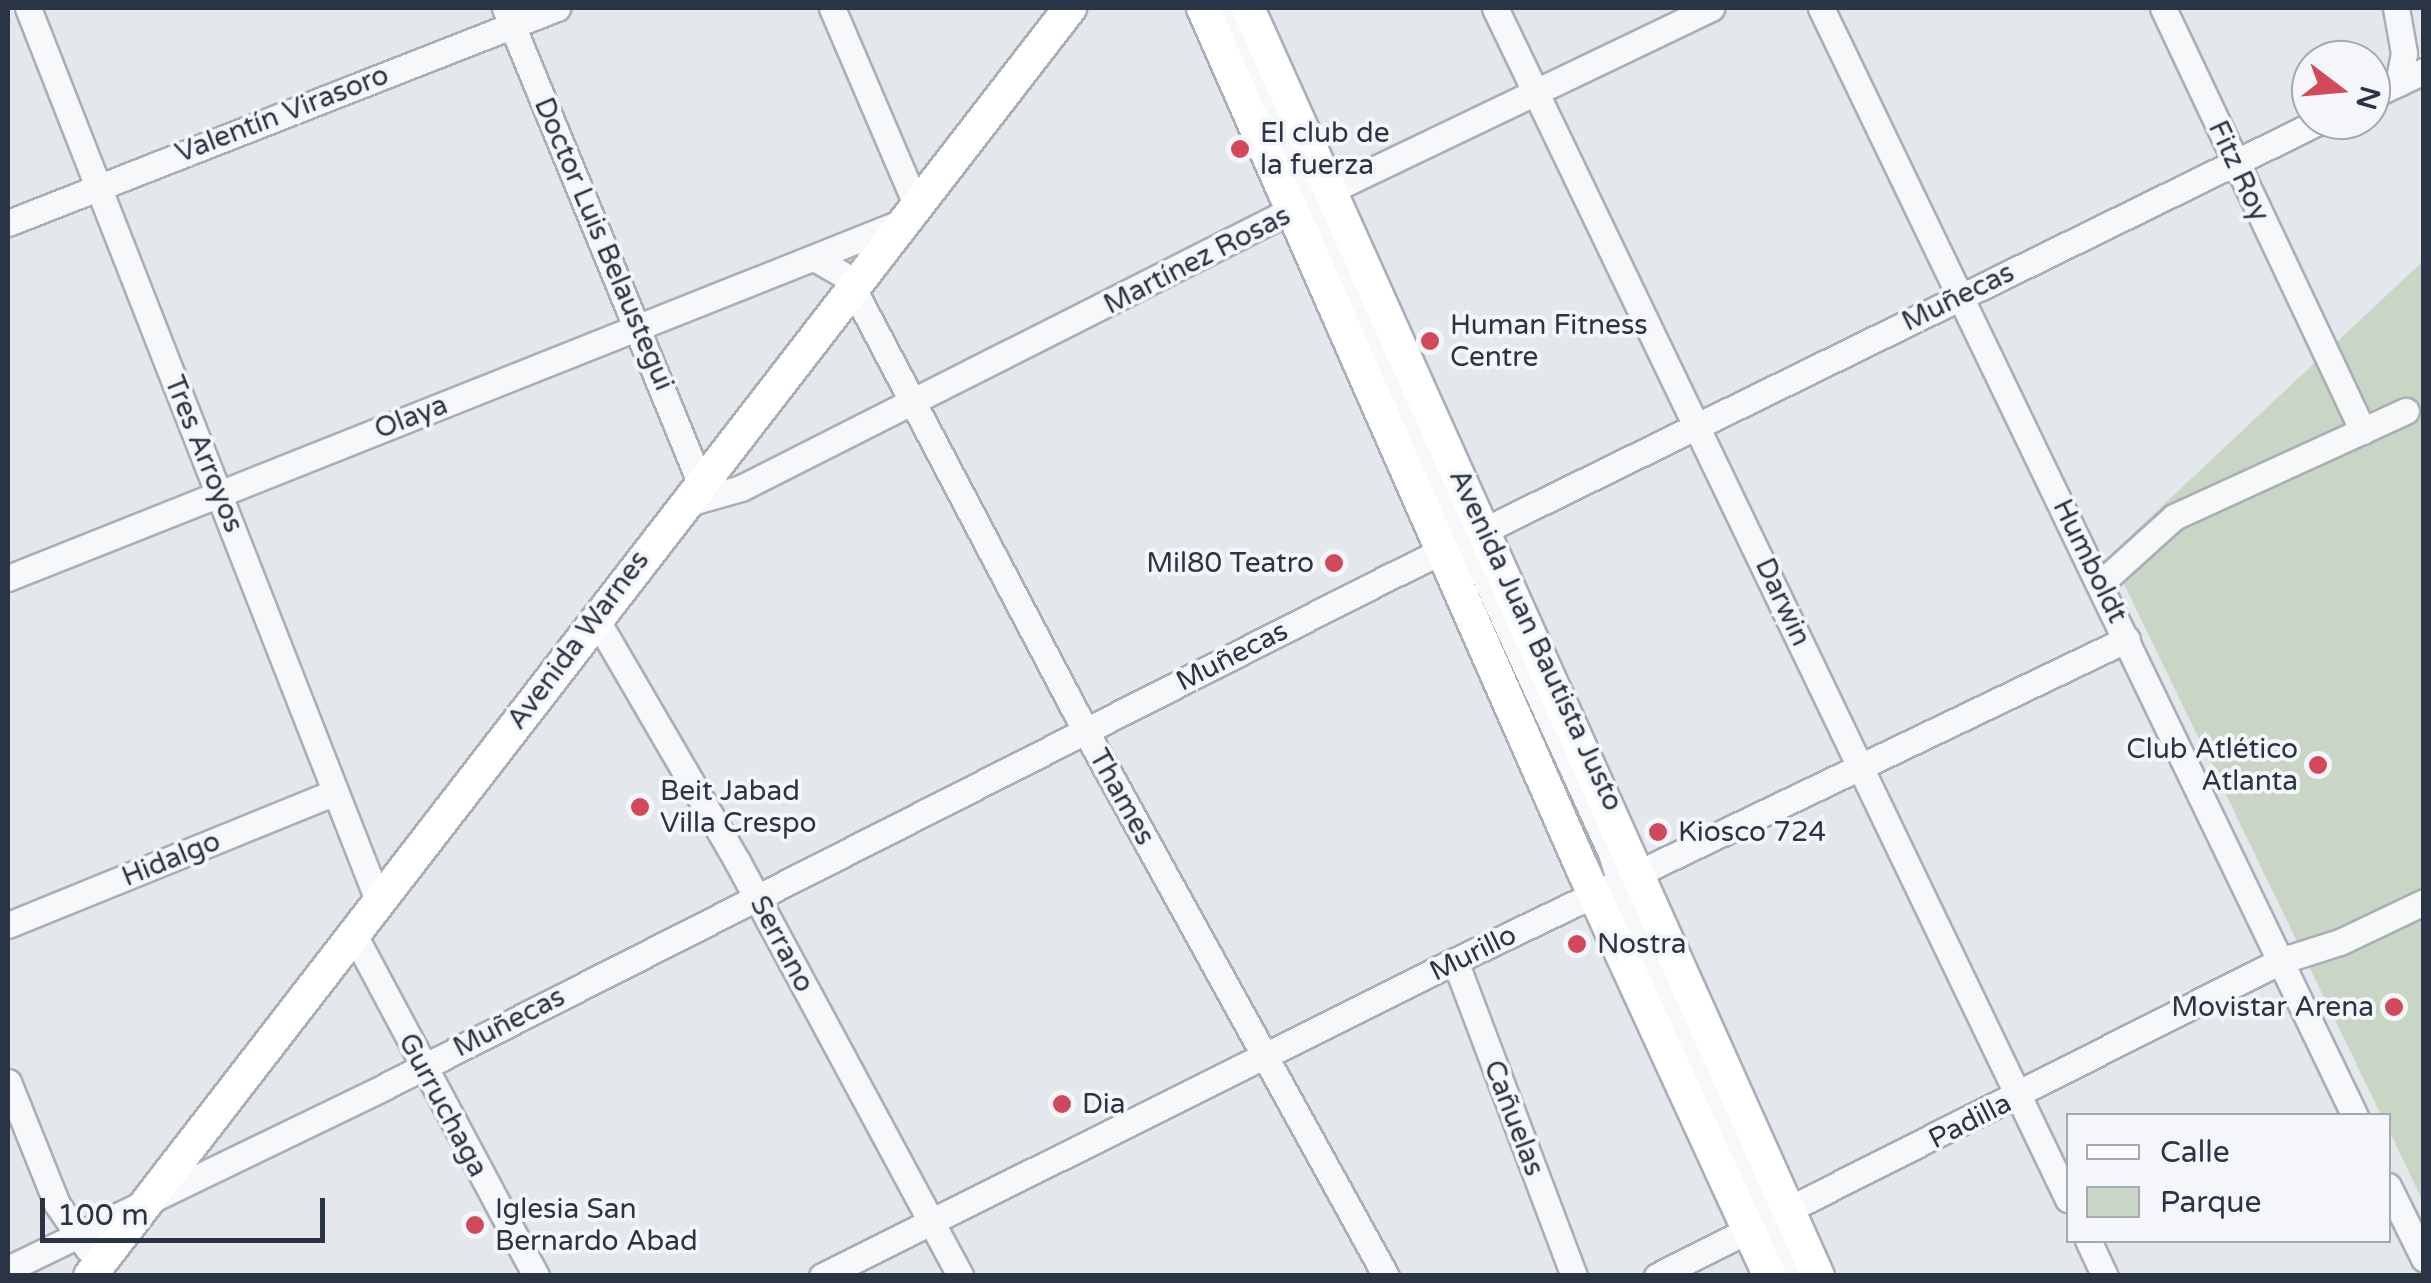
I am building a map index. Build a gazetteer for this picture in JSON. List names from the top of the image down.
{
  "streets": {
    "main road": ["Avenida Warnes", "Avenida Juan Bautista Justo"],
    "street": [
      "Valentín Virasoro",
      "Fitz Roy",
      "Doctor Luis Belaustegui",
      "Martínez Rosas",
      "Muñecas",
      "Olaya",
      "Tres Arroyos",
      "Humboldt",
      "Darwin",
      "Thames",
      "Hidalgo",
      "Serrano",
      "Murillo",
      "Gurruchaga",
      "Cañuelas",
      "Padilla"
    ]
  },
  "crossings": [
    ["Valentín Virasoro", "Doctor Luis Belaustegui"],
    ["Valentín Virasoro", "Tres Arroyos"],
    ["Fitz Roy", "Muñecas"],
    ["Doctor Luis Belaustegui", "Martínez Rosas"],
    ["Doctor Luis Belaustegui", "Olaya"],
    ["Doctor Luis Belaustegui", "Avenida Warnes"],
    ["Martínez Rosas", "Darwin"],
    ["Martínez Rosas", "Avenida Warnes"],
    ["Martínez Rosas", "Avenida Juan Bautista Justo"],
    ["Martínez Rosas", "Thames"],
    ["Muñecas", "Humboldt"],
    ["Muñecas", "Darwin"],
    ["Muñecas", "Avenida Warnes"],
    ["Muñecas", "Avenida Juan Bautista Justo"],
    ["Muñecas", "Thames"],
    ["Muñecas", "Serrano"],
    ["Muñecas", "Gurruchaga"],
    ["Olaya", "Tres Arroyos"],
    ["Olaya", "Avenida Warnes"],
    ["Tres Arroyos", "Avenida Warnes"],
    ["Tres Arroyos", "Hidalgo"],
    ["Humboldt", "Murillo"],
    ["Humboldt", "Padilla"],
    ["Darwin", "Murillo"],
    ["Darwin", "Padilla"],
    ["Avenida Warnes", "Thames"],
    ["Avenida Warnes", "Serrano"],
    ["Avenida Warnes", "Gurruchaga"],
    ["Avenida Juan Bautista Justo", "Murillo"],
    ["Avenida Juan Bautista Justo", "Padilla"],
    ["Thames", "Murillo"],
    ["Serrano", "Murillo"],
    ["Murillo", "Cañuelas"]
  ],
  "places": [
    "El club de la fuerza",
    "Human Fitness Centre",
    "Mil80 Teatro",
    "Club Atlético Atlanta",
    "Beit Jabad Villa Crespo",
    "Kiosco 724",
    "Nostra",
    "Movistar Arena",
    "Dia",
    "Iglesia San Bernardo Abad"
  ],
  "legend": ["Calle", "Parque"],
  "scale_bar": "100 m",
  "north": "right"
}
